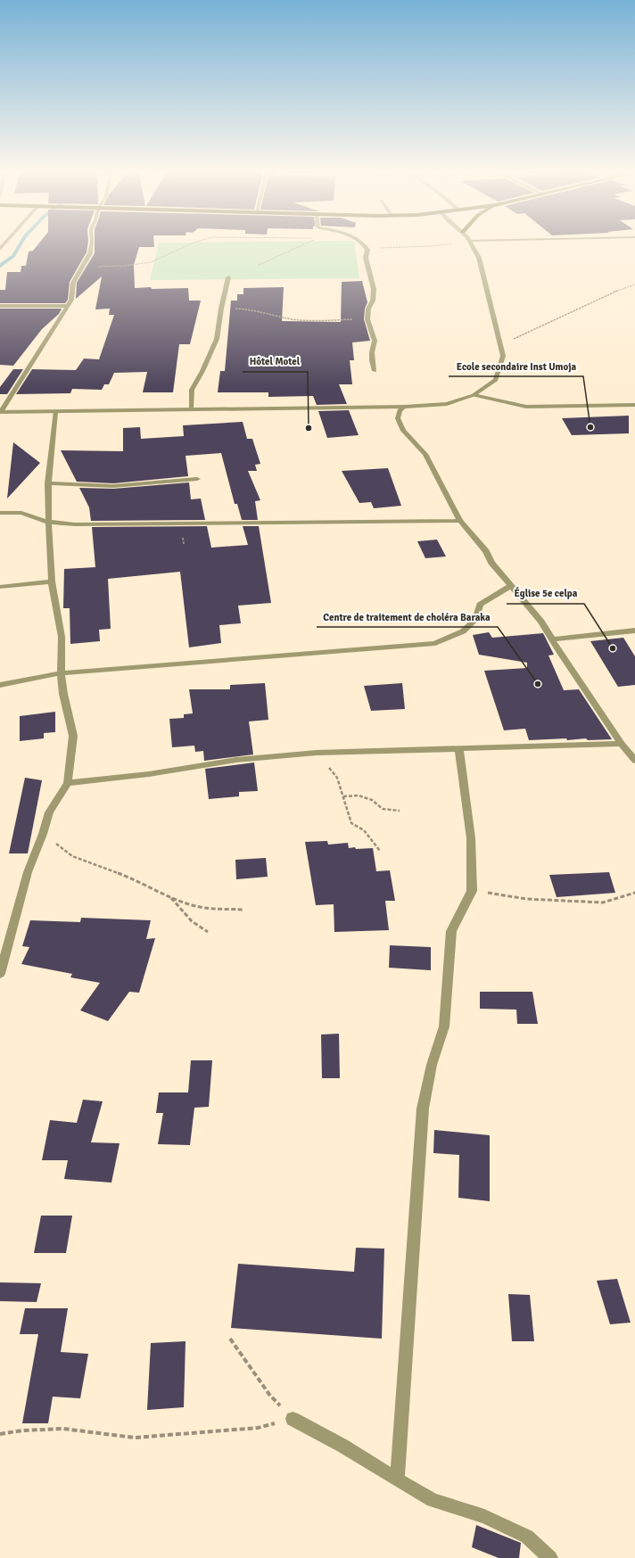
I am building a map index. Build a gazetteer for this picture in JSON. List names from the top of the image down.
{
  "places": [
    "Ecole secondaire Inst Umoja",
    "Hôtel Motel",
    "Église 5e celpa",
    "Centre de traitement de choléra Baraka"
  ]
}
